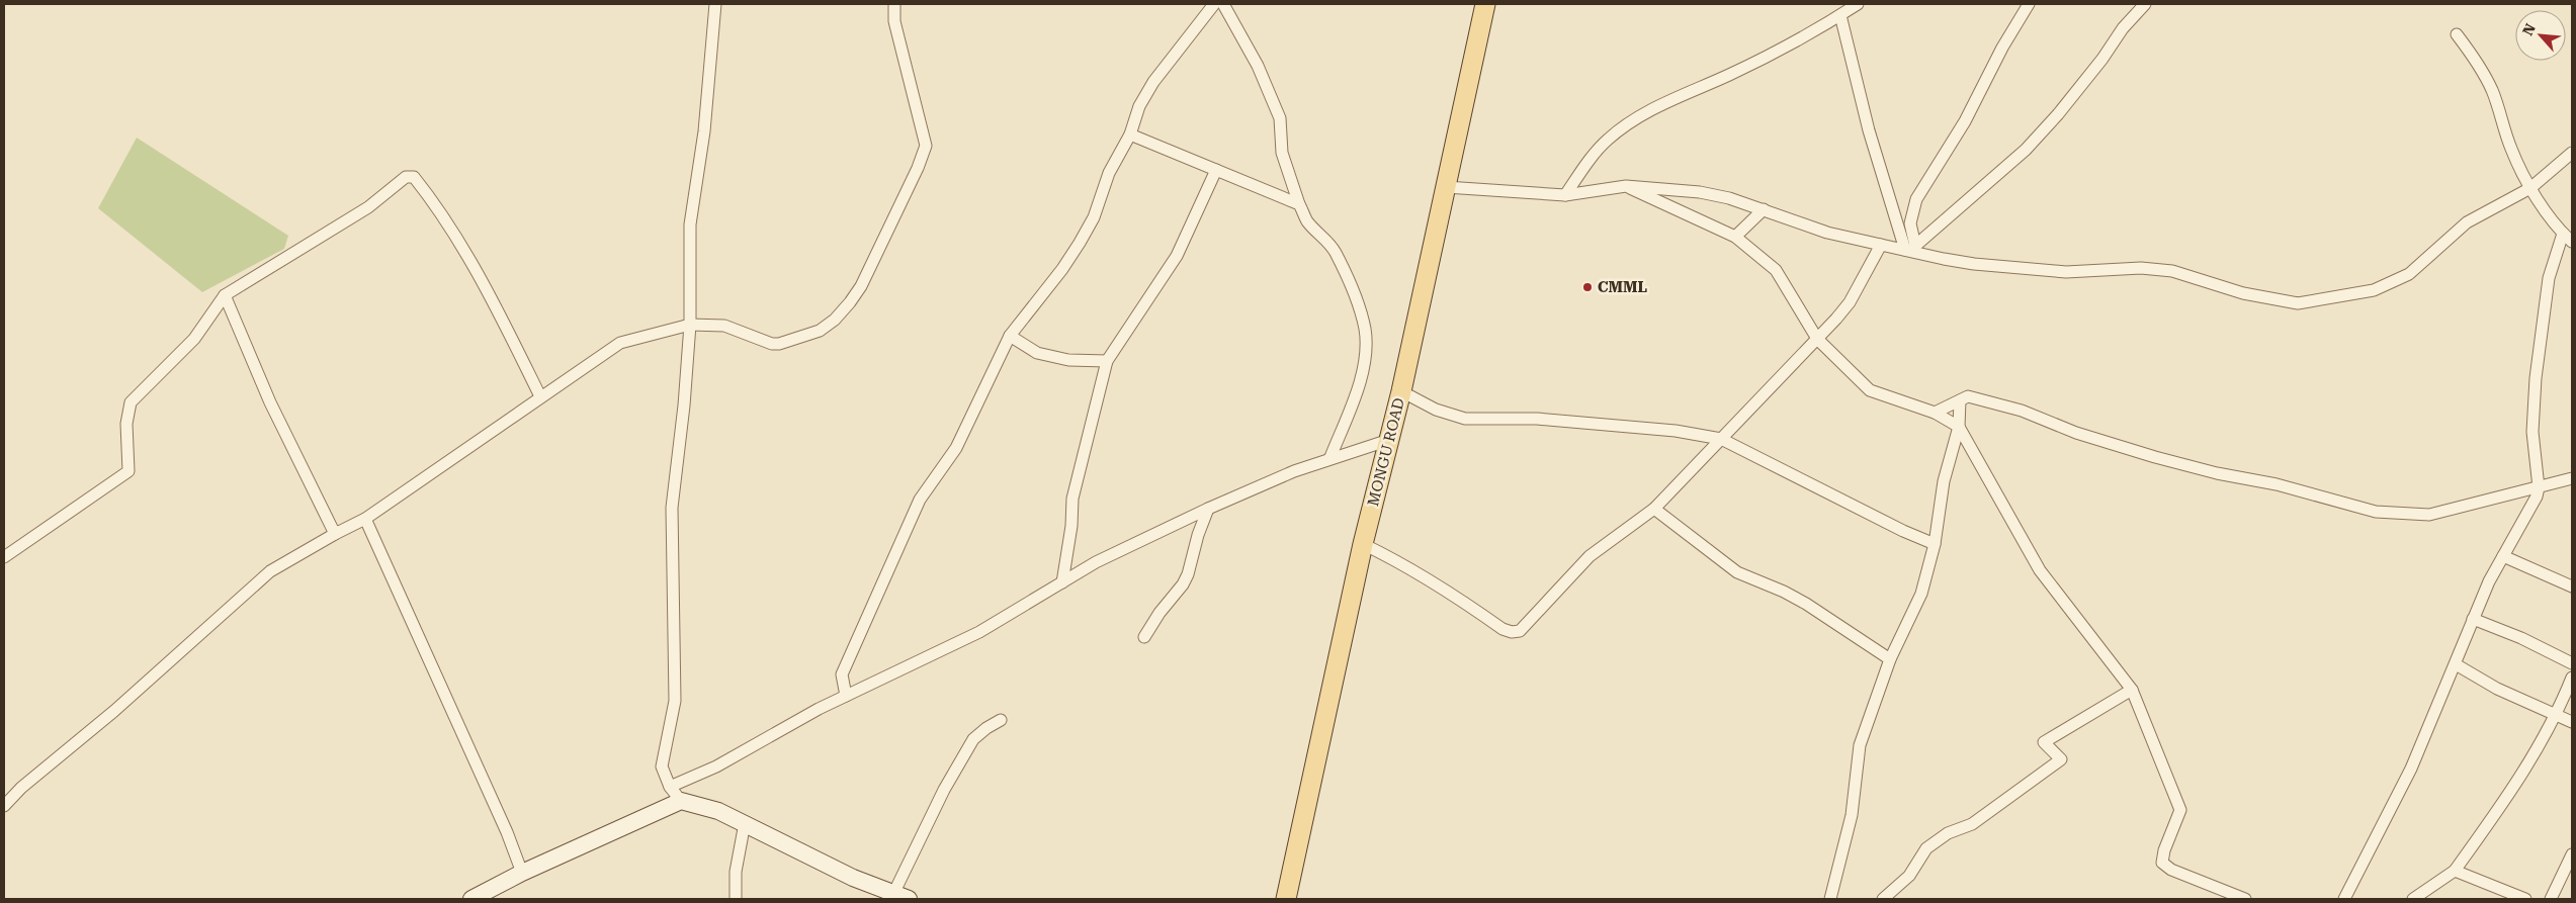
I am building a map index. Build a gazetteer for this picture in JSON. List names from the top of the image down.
{
  "streets": {
    "main road": ["MONGU ROAD"]
  },
  "places": ["CMML"],
  "north": "top left"
}
